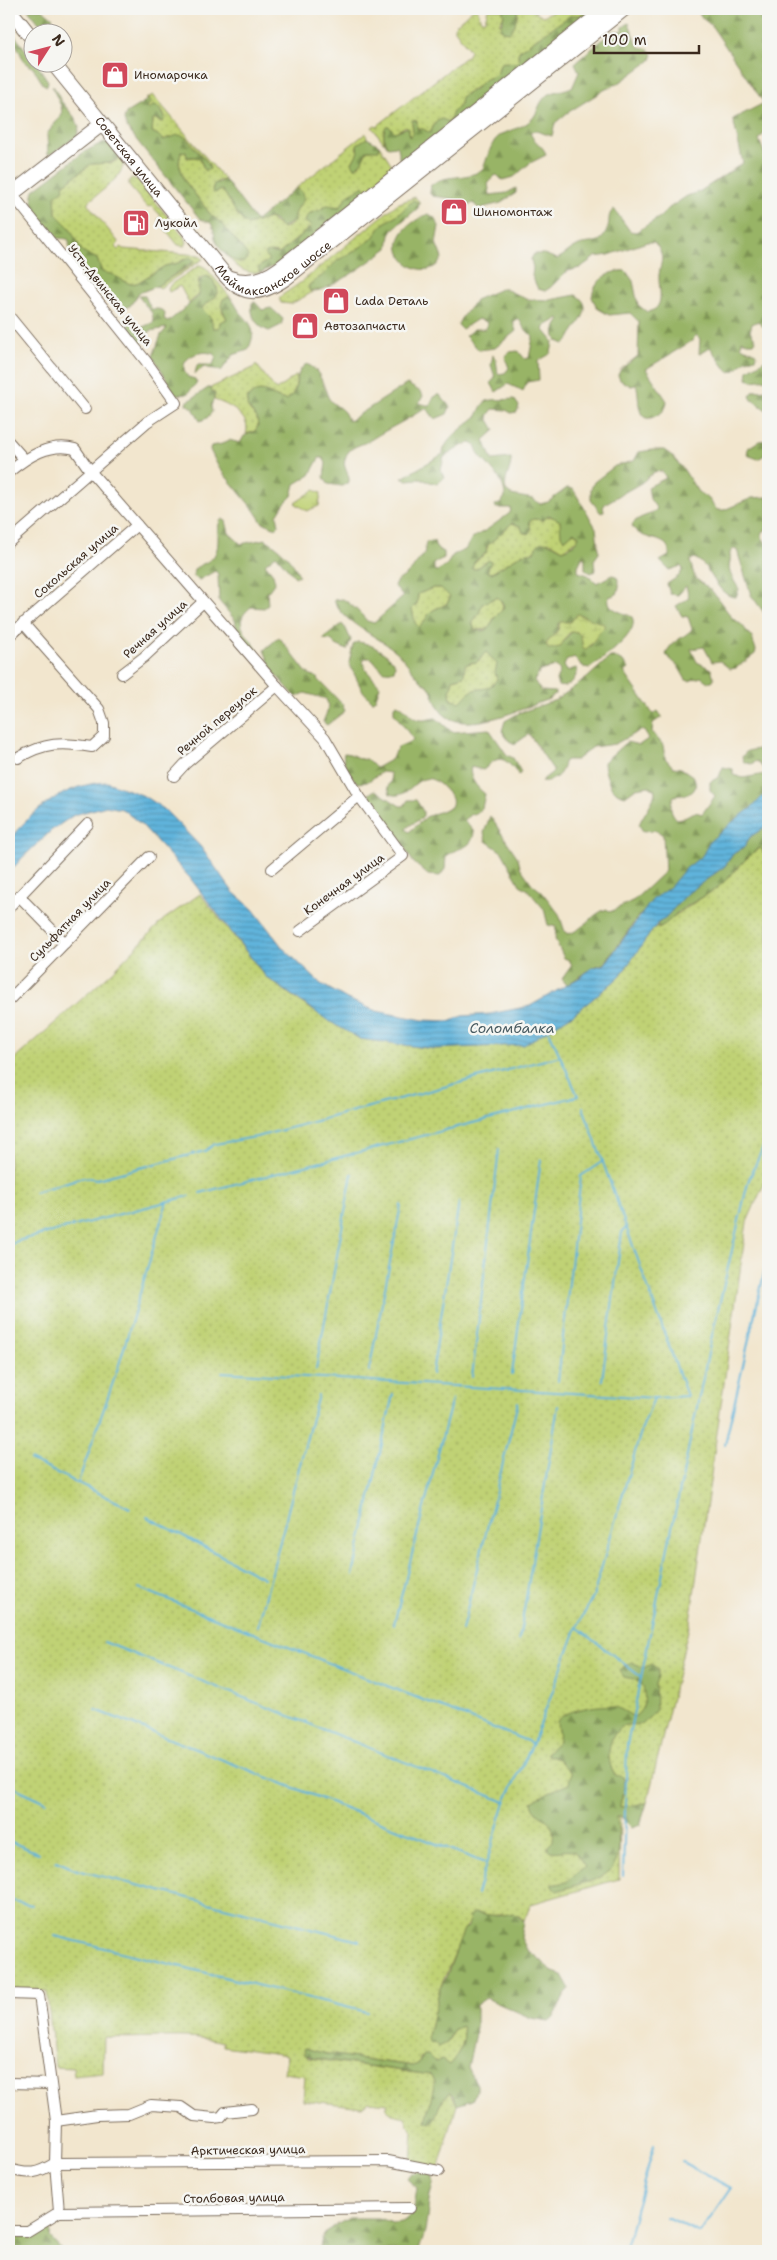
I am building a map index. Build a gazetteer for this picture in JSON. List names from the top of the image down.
{
  "streets": {
    "main road": ["Советская улица", "Маймаксанское шоссе"],
    "street": [
      "Усть-Двинская улица",
      "Сокольская улица",
      "Речная улица",
      "Речной переулок",
      "Конечная улица",
      "Сульфатная улица",
      "Арктическая улица",
      "Столбовая улица"
    ]
  },
  "crossings": [
    ["Советская улица", "Маймаксанское шоссе"]
  ],
  "water": ["Соломбалка"],
  "places": {
    "shop": [
      "Иномарочка",
      "Шиномонтаж",
      "Lada Dеталь",
      "Автозапчасти"
    ],
    "fuel station": ["Лукойл"]
  },
  "scale_bar": "100 m",
  "north": "top right"
}
